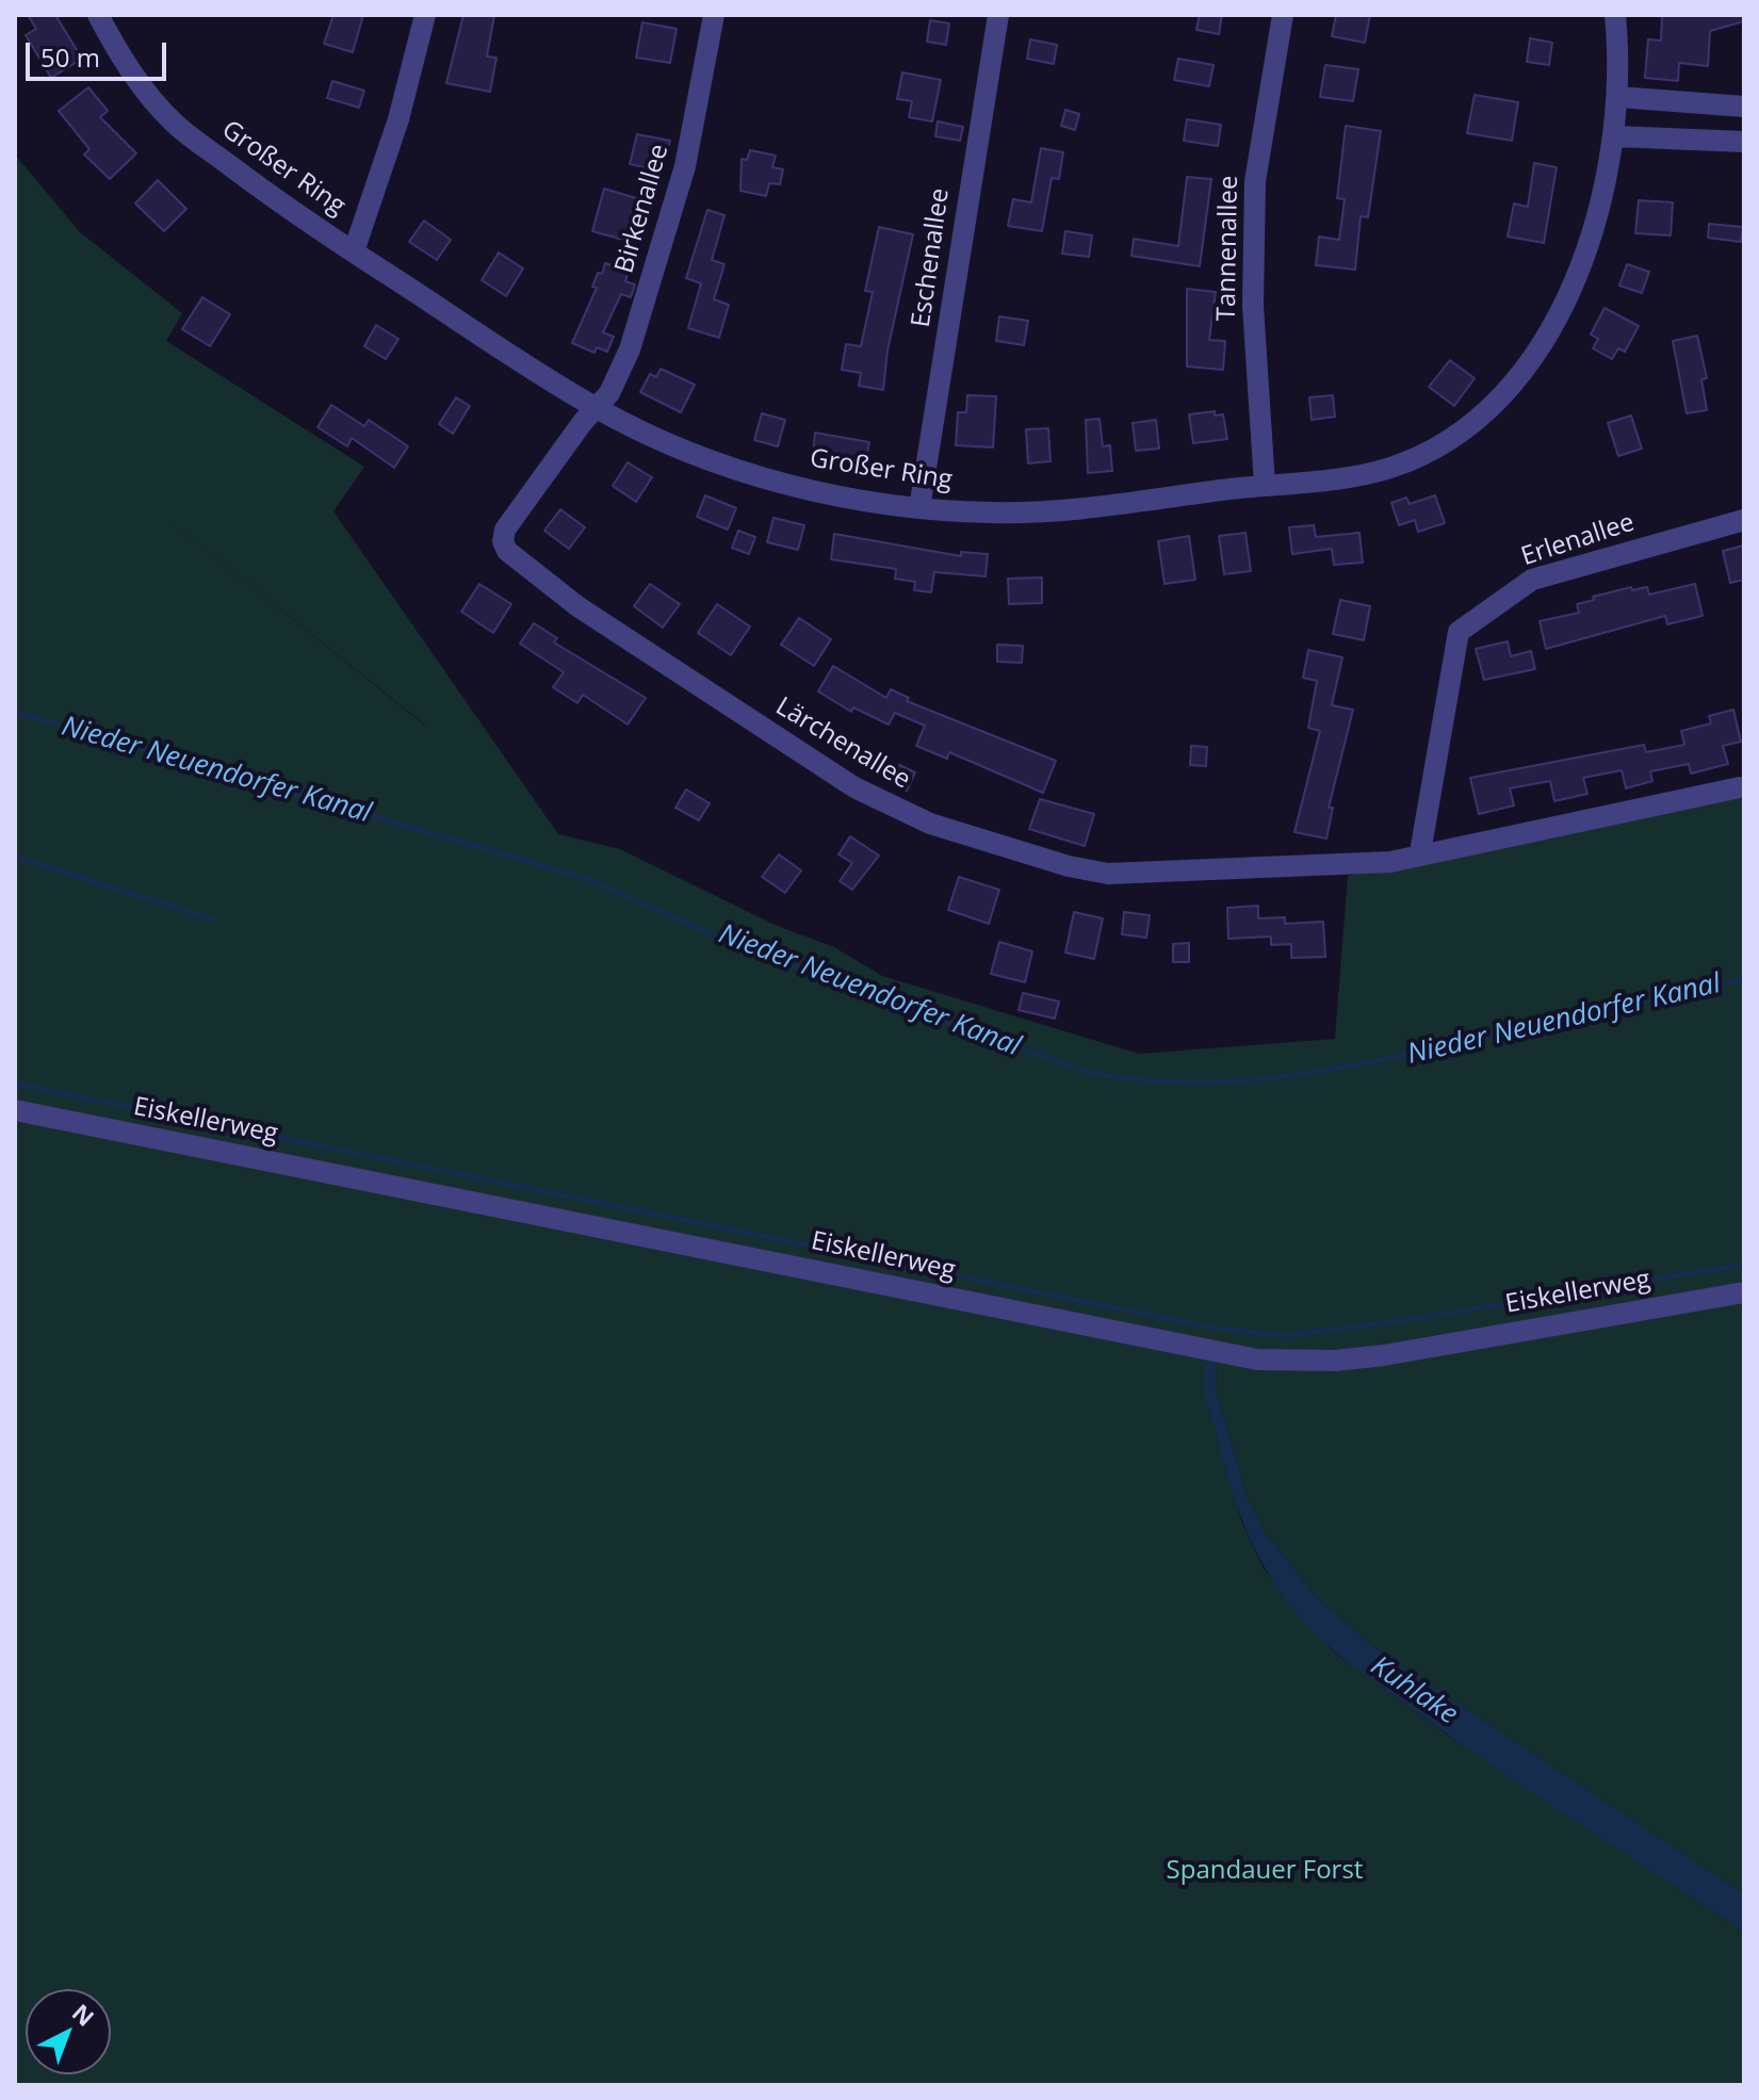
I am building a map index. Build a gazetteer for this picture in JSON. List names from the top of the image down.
{
  "streets": {
    "street": [
      "Großer Ring",
      "Birkenallee",
      "Tannenallee",
      "Eschenallee",
      "Erlenallee",
      "Lärchenallee",
      "Eiskellerweg"
    ]
  },
  "crossings": [
    ["Großer Ring", "Birkenallee"],
    ["Großer Ring", "Tannenallee"],
    ["Großer Ring", "Eschenallee"],
    ["Großer Ring", "Lärchenallee"],
    ["Birkenallee", "Lärchenallee"],
    ["Erlenallee", "Lärchenallee"]
  ],
  "water": ["Nieder Neuendorfer Kanal", "Kuhlake"],
  "parks": ["Spandauer Forst"],
  "scale_bar": "50 m",
  "north": "top right"
}
